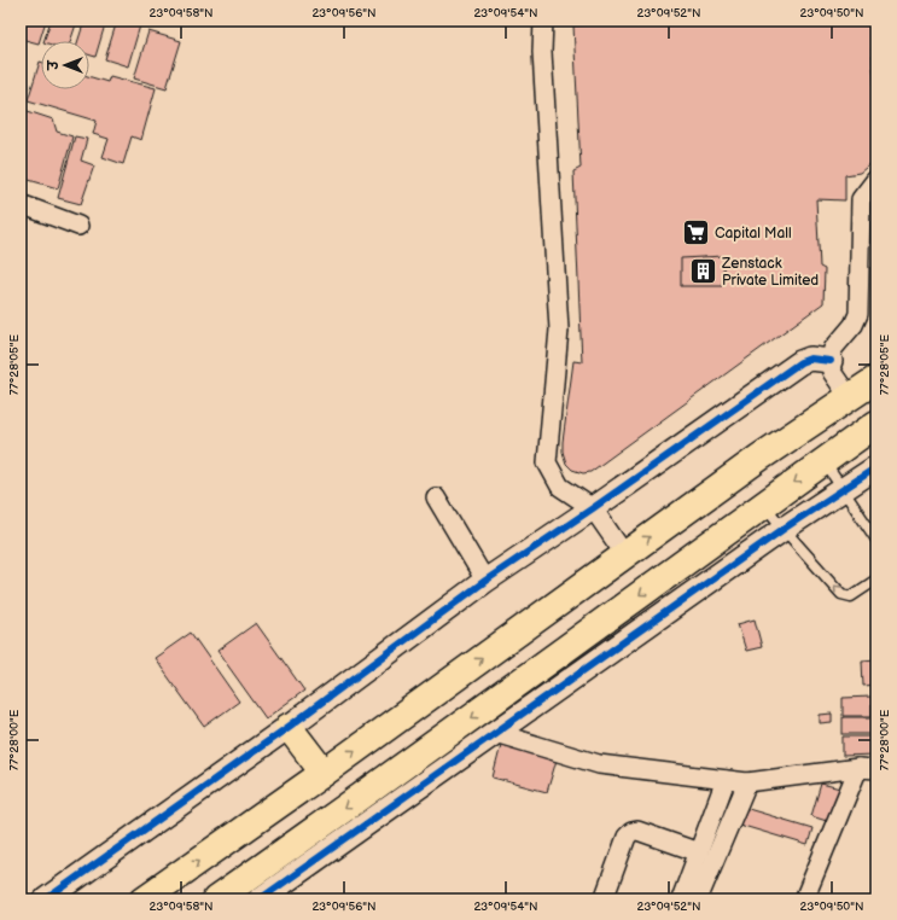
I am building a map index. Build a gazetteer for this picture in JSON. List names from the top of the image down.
{
  "places": {
    "supermarket": ["Capital Mall"],
    "building": ["Zenstack Private Limited"]
  },
  "north": "left",
  "coordinates": [
    "23°09'58\"N",
    "23°09'56\"N",
    "23°09'54\"N",
    "23°09'52\"N",
    "23°09'50\"N",
    "77°28'05\"E",
    "77°28'00\"E"
  ]
}
